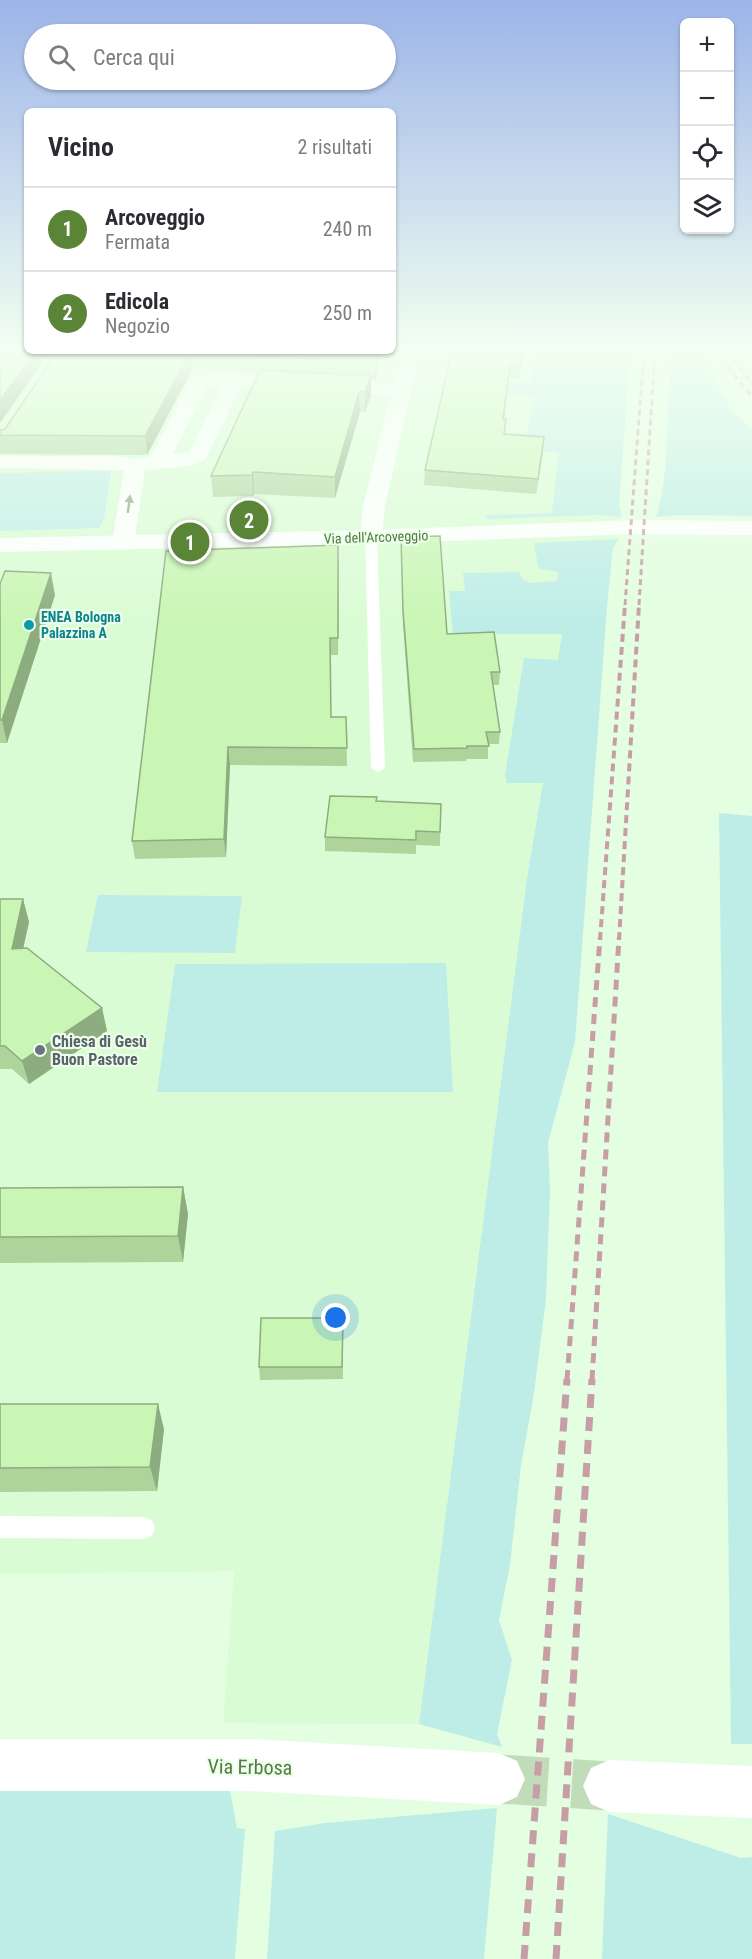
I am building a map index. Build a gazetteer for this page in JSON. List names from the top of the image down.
{
  "streets": {
    "street": ["Via dell'Arcoveggio", "Via Erbosa"]
  },
  "places": ["ENEA Bologna Palazzina A", "Chiesa di Gesù Buon Pastore"],
  "page": {
    "map_buttons": ["+", "−"],
    "search": "Cerca qui",
    "heading": ["Vicino", "2 risultati"],
    "list": [
      {
        "mark": "1",
        "name": "Arcoveggio",
        "note": "Fermata",
        "value": "240 m"
      },
      {
        "mark": "2",
        "name": "Edicola",
        "note": "Negozio",
        "value": "250 m"
      }
    ],
    "pins": ["2", "1"]
  }
}
